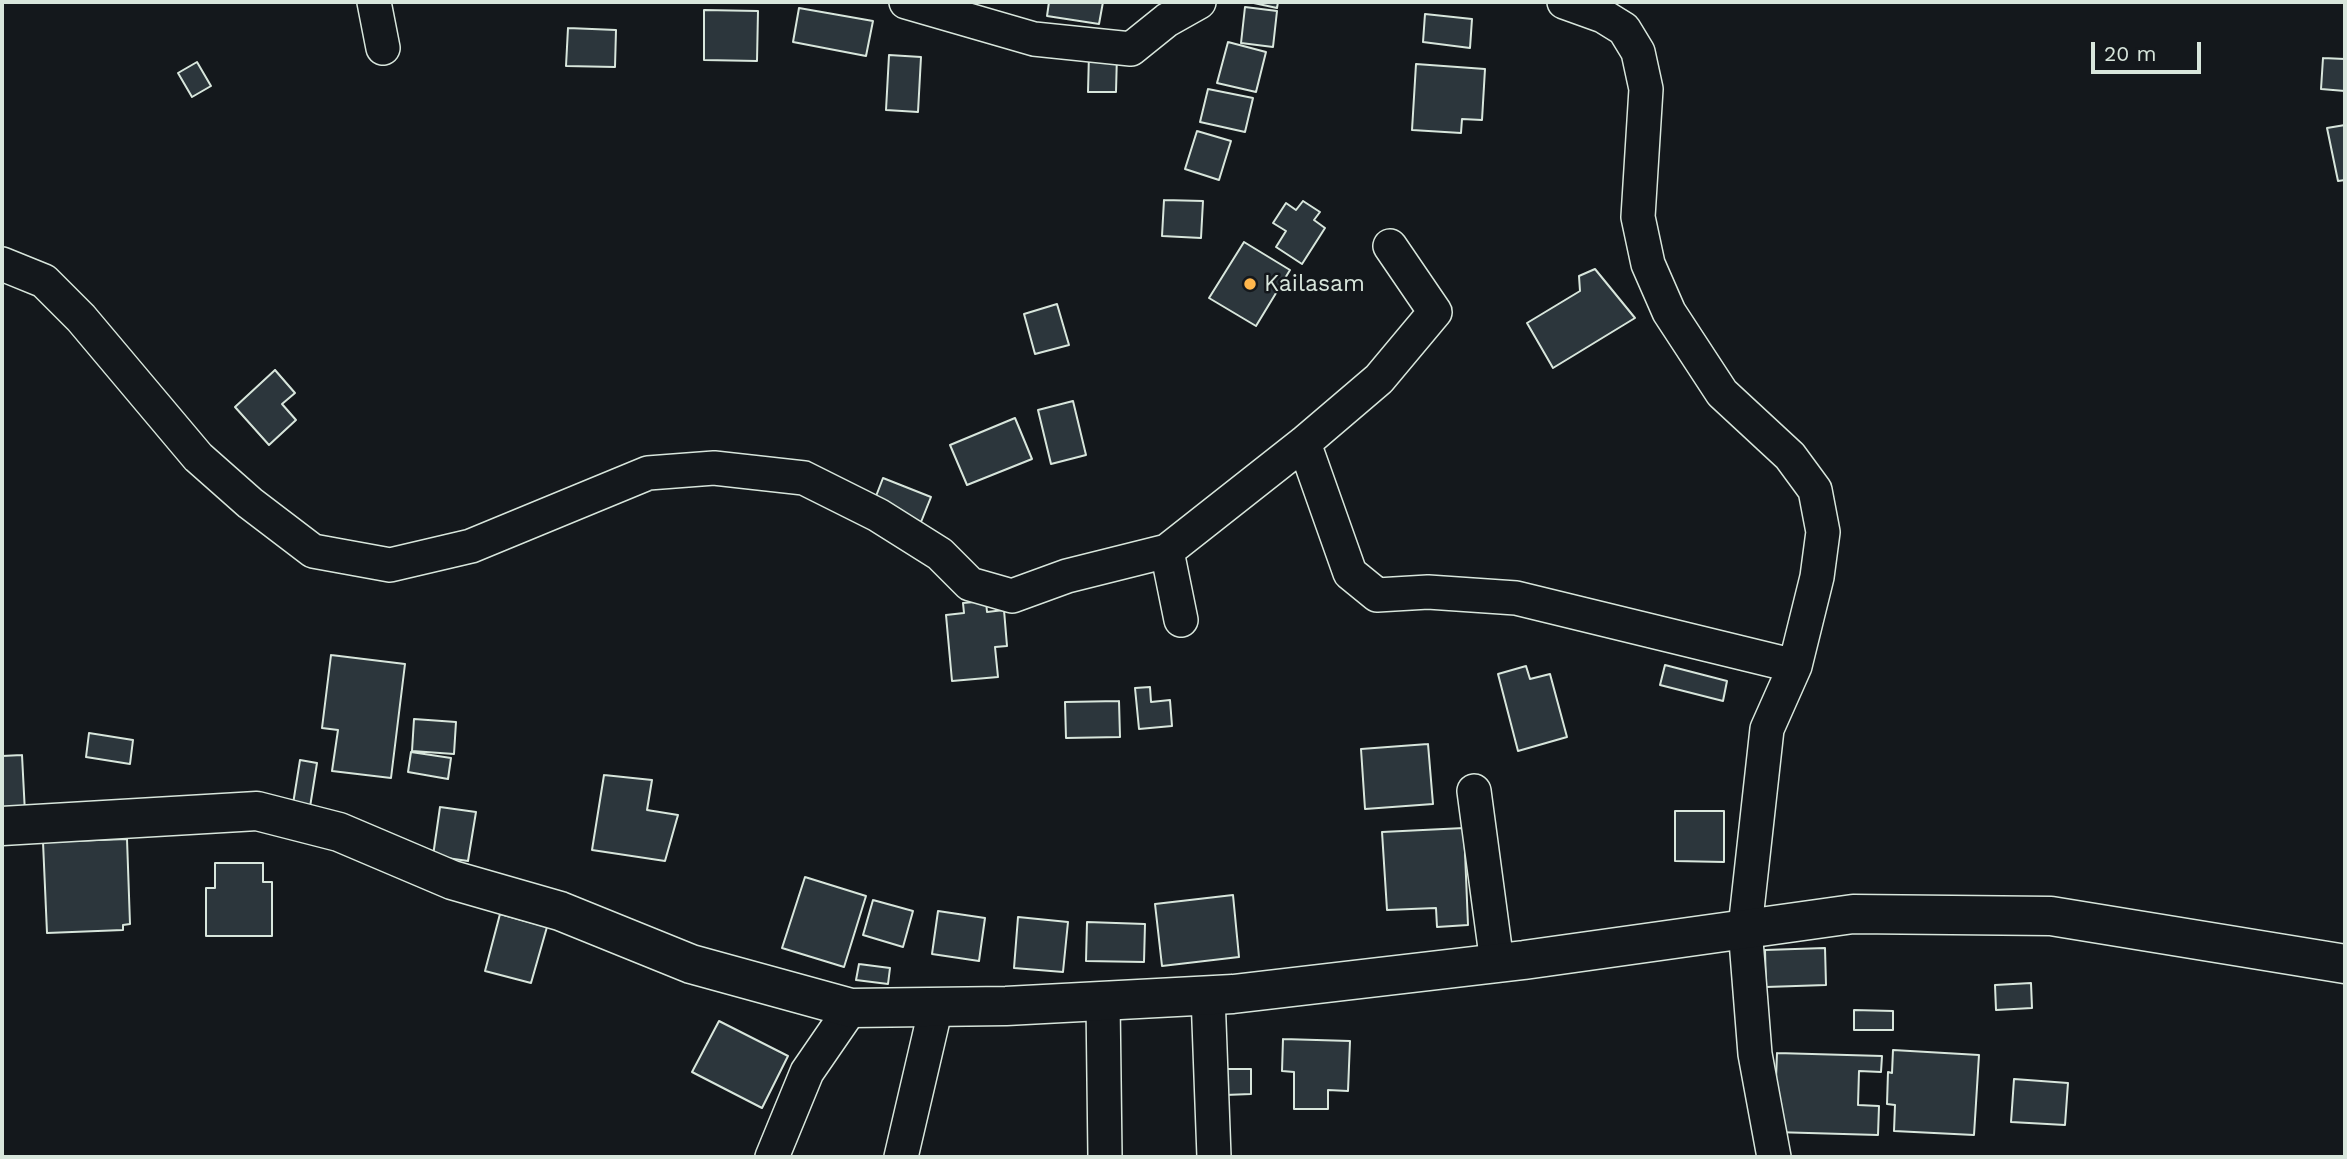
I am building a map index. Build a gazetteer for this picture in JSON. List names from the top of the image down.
{
  "places": ["Kailasam"],
  "scale_bar": "20 m"
}
